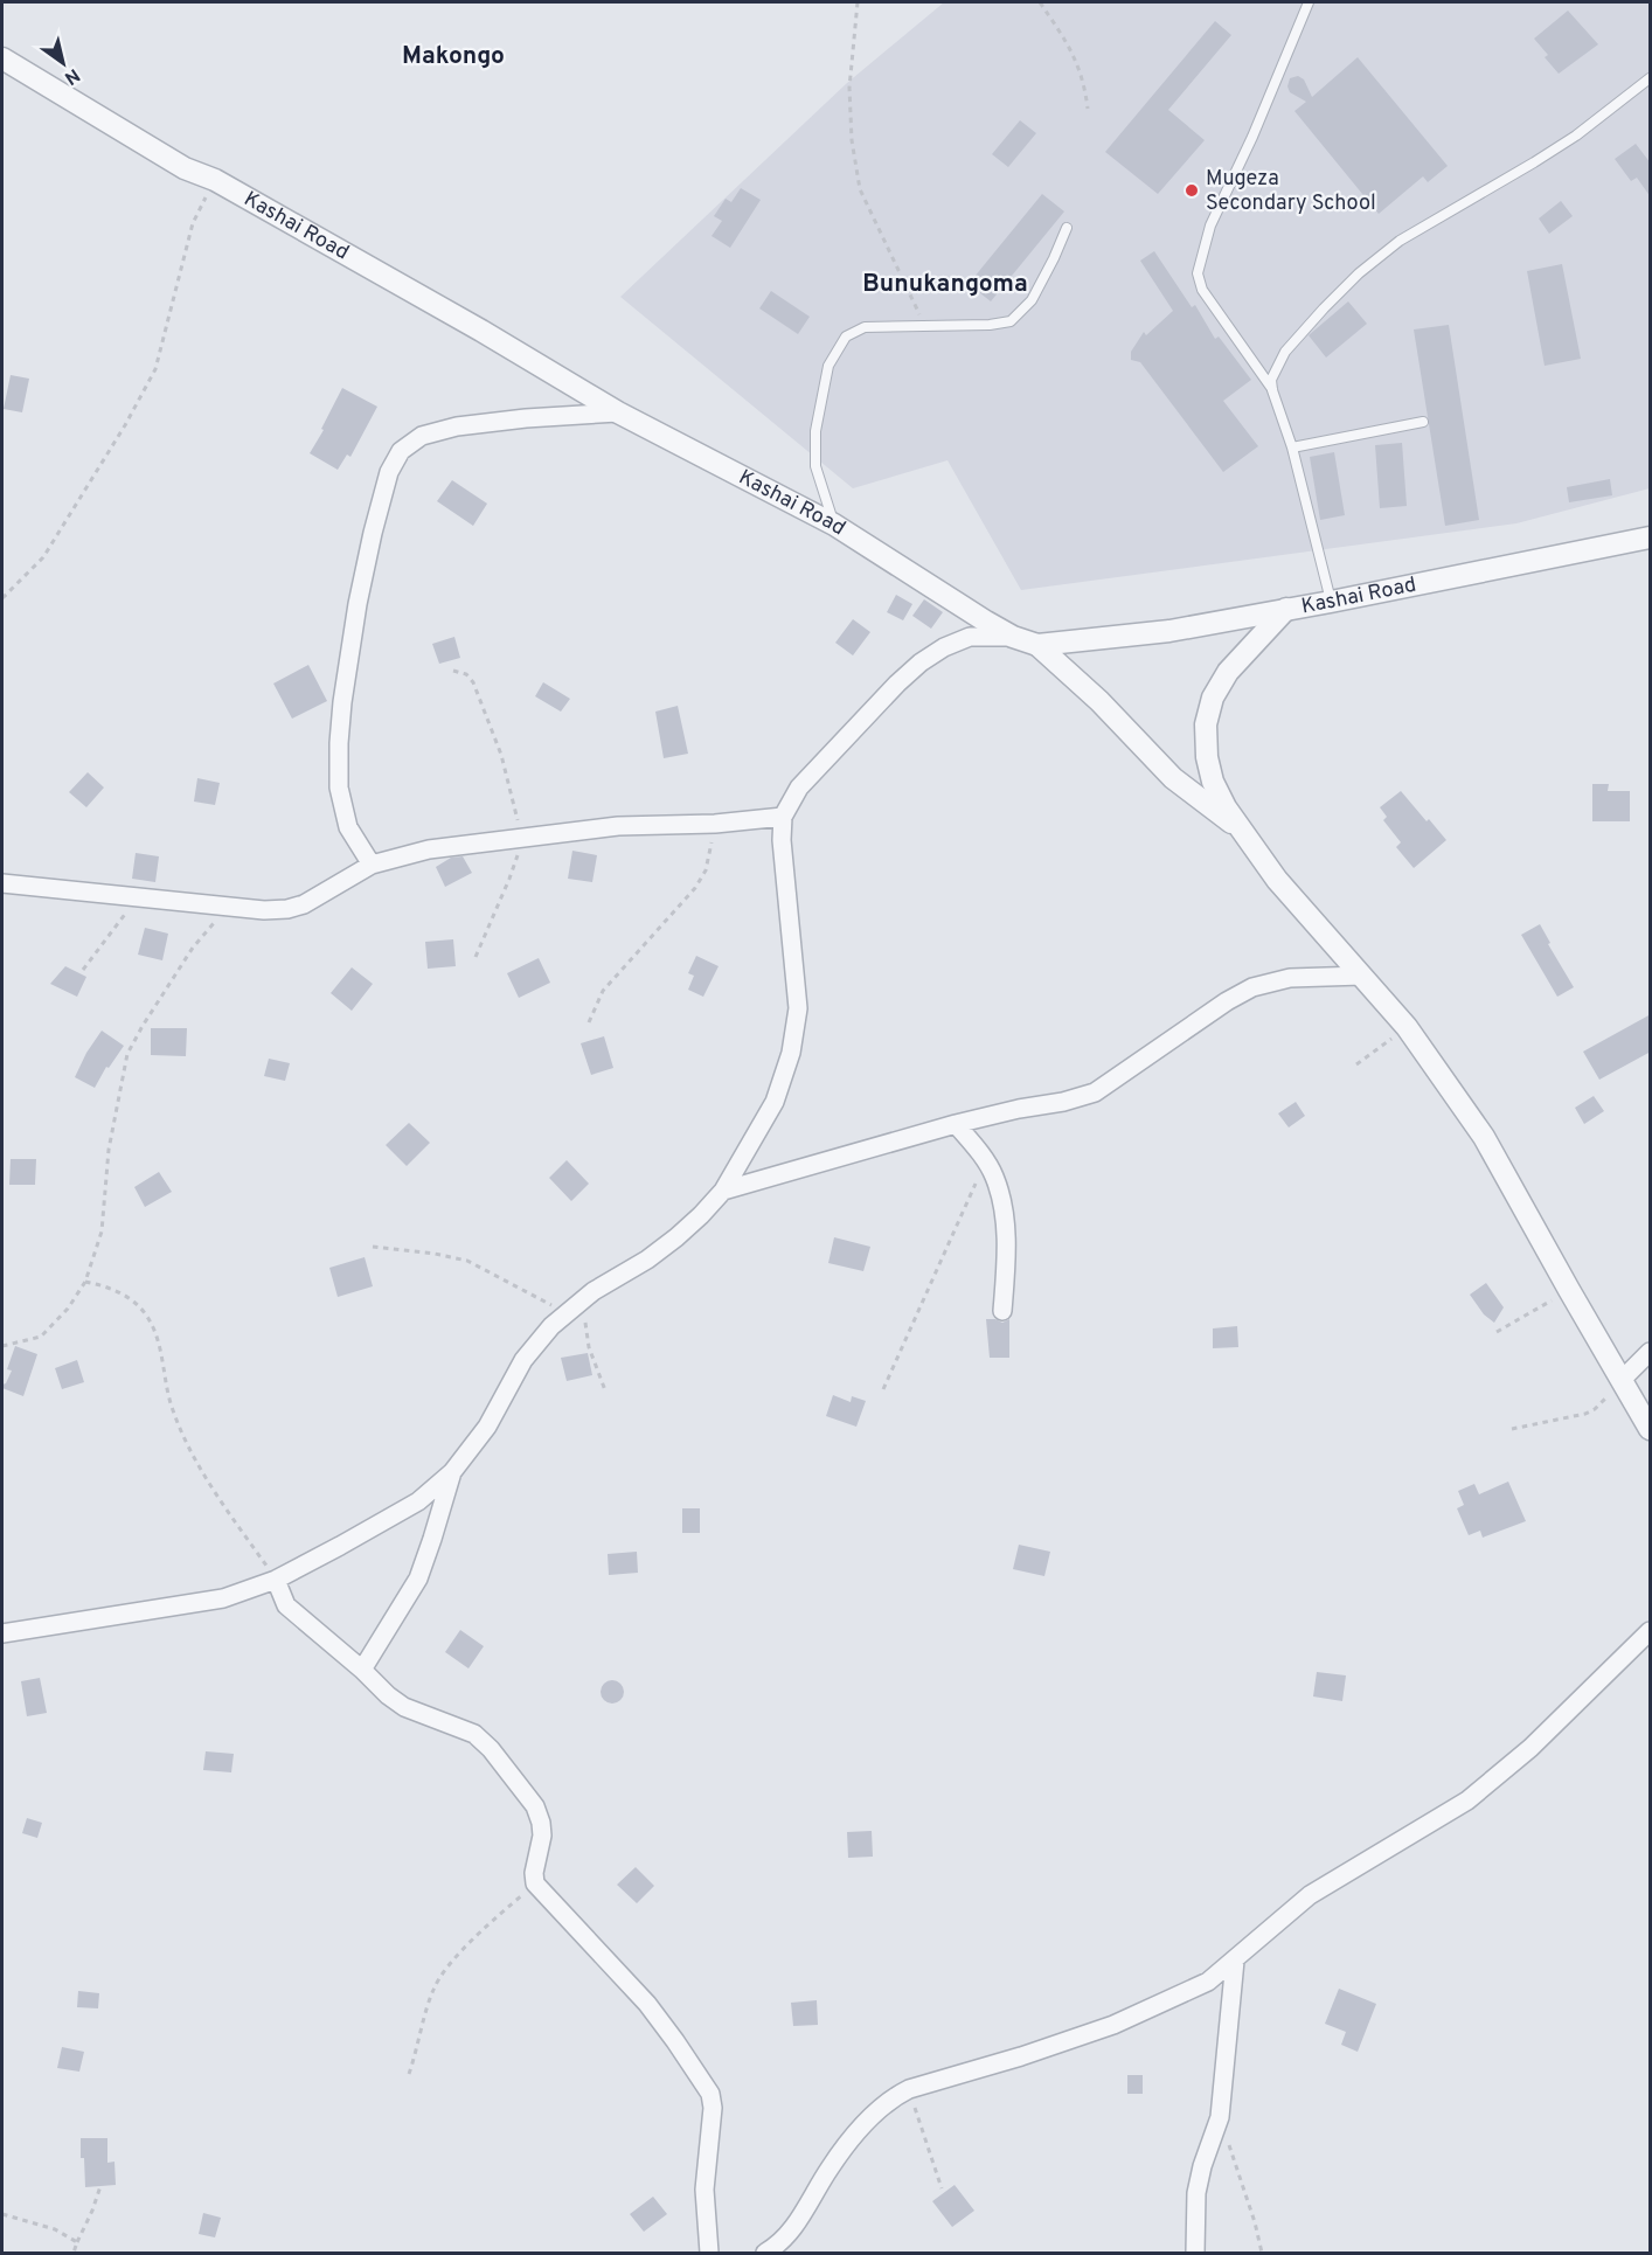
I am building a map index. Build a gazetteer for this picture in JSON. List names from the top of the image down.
{
  "streets": {
    "street": ["Kashai Road"]
  },
  "districts": ["Makongo", "Bunukangoma"],
  "places": ["Mugeza Secondary School"],
  "north": "bottom right"
}
